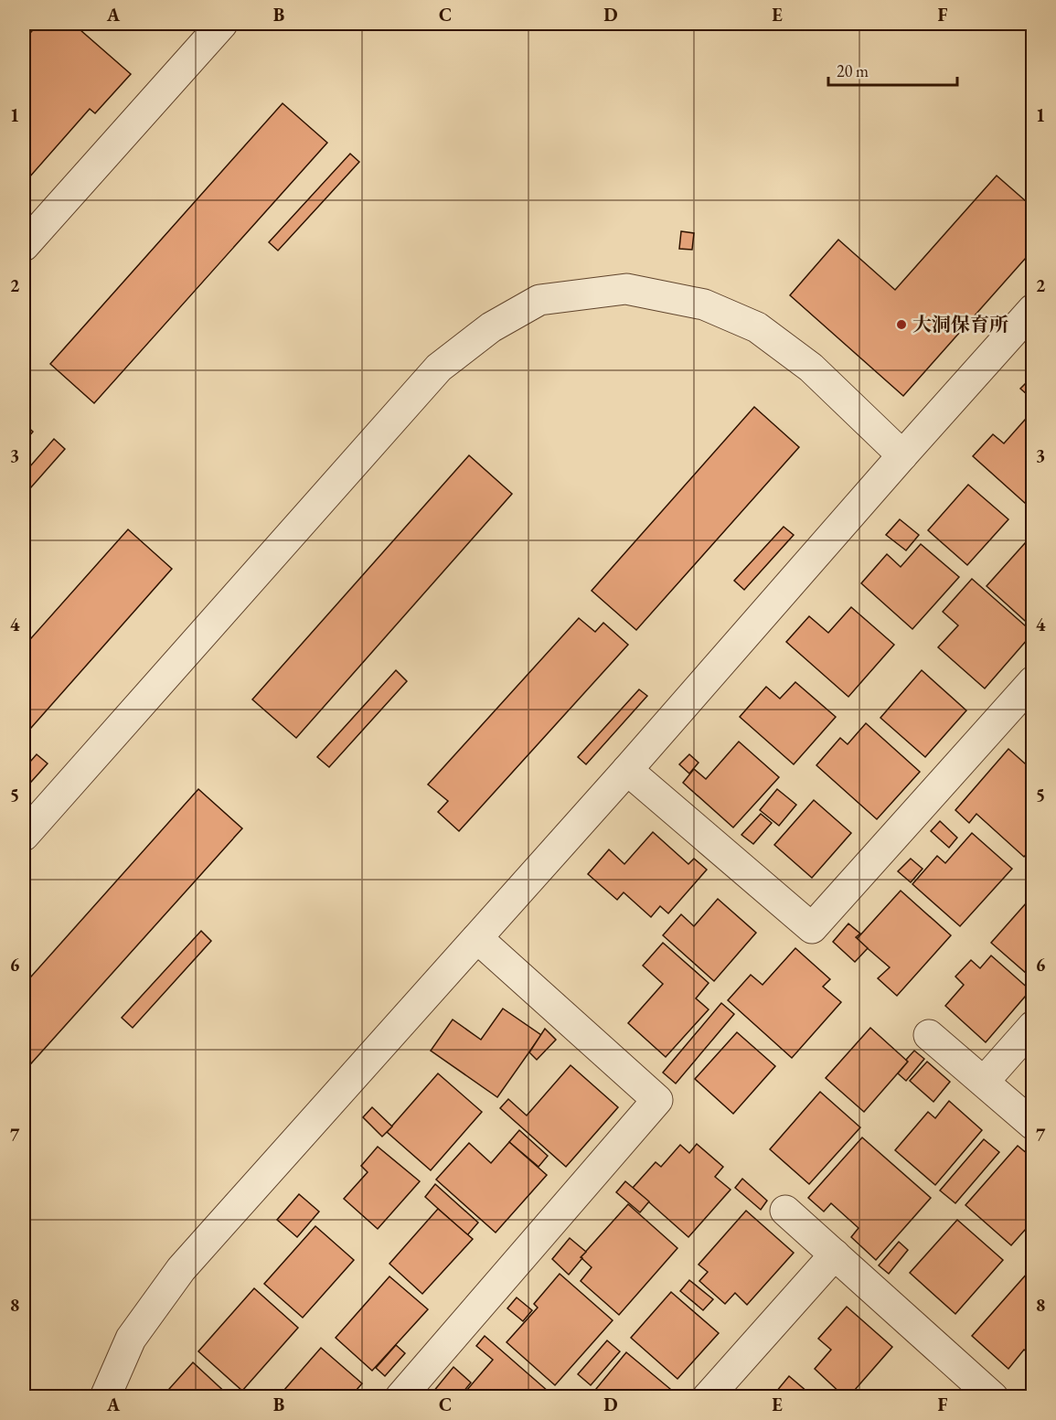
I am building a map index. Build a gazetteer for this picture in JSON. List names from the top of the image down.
{
  "places": ["大洞保育所"],
  "scale_bar": "20 m",
  "grid": {
    "columns": [
      "A",
      "B",
      "C",
      "D",
      "E",
      "F"
    ],
    "rows": [
      "1",
      "2",
      "3",
      "4",
      "5",
      "6",
      "7",
      "8"
    ]
  }
}
